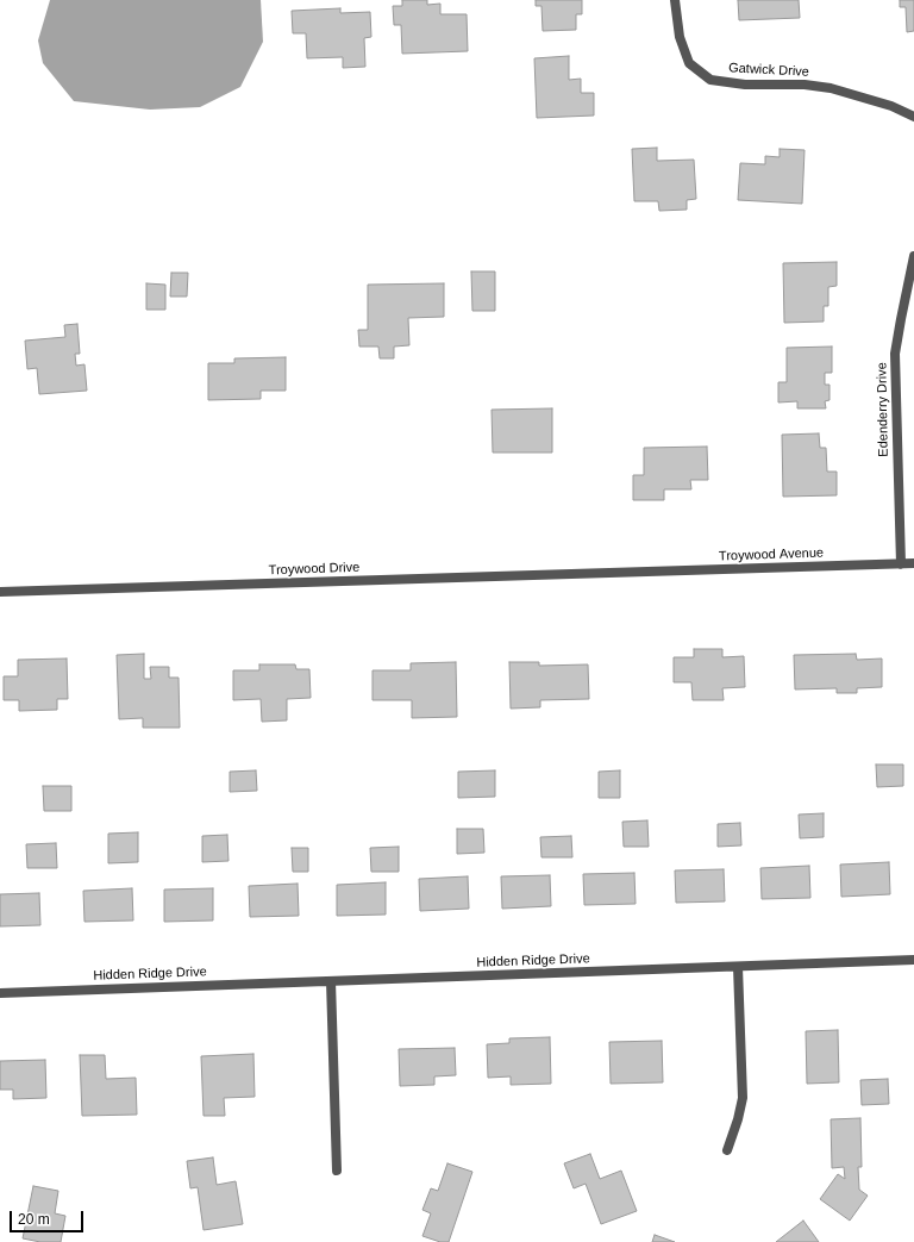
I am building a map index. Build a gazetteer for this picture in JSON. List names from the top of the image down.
{
  "streets": {
    "street": [
      "Gatwick Drive",
      "Edenderry Drive",
      "Troywood Avenue",
      "Troywood Drive",
      "Hidden Ridge Drive"
    ]
  },
  "crossings": [
    ["Edenderry Drive", "Troywood Avenue"],
    ["Troywood Avenue", "Troywood Drive"]
  ],
  "scale_bar": "20 m"
}
